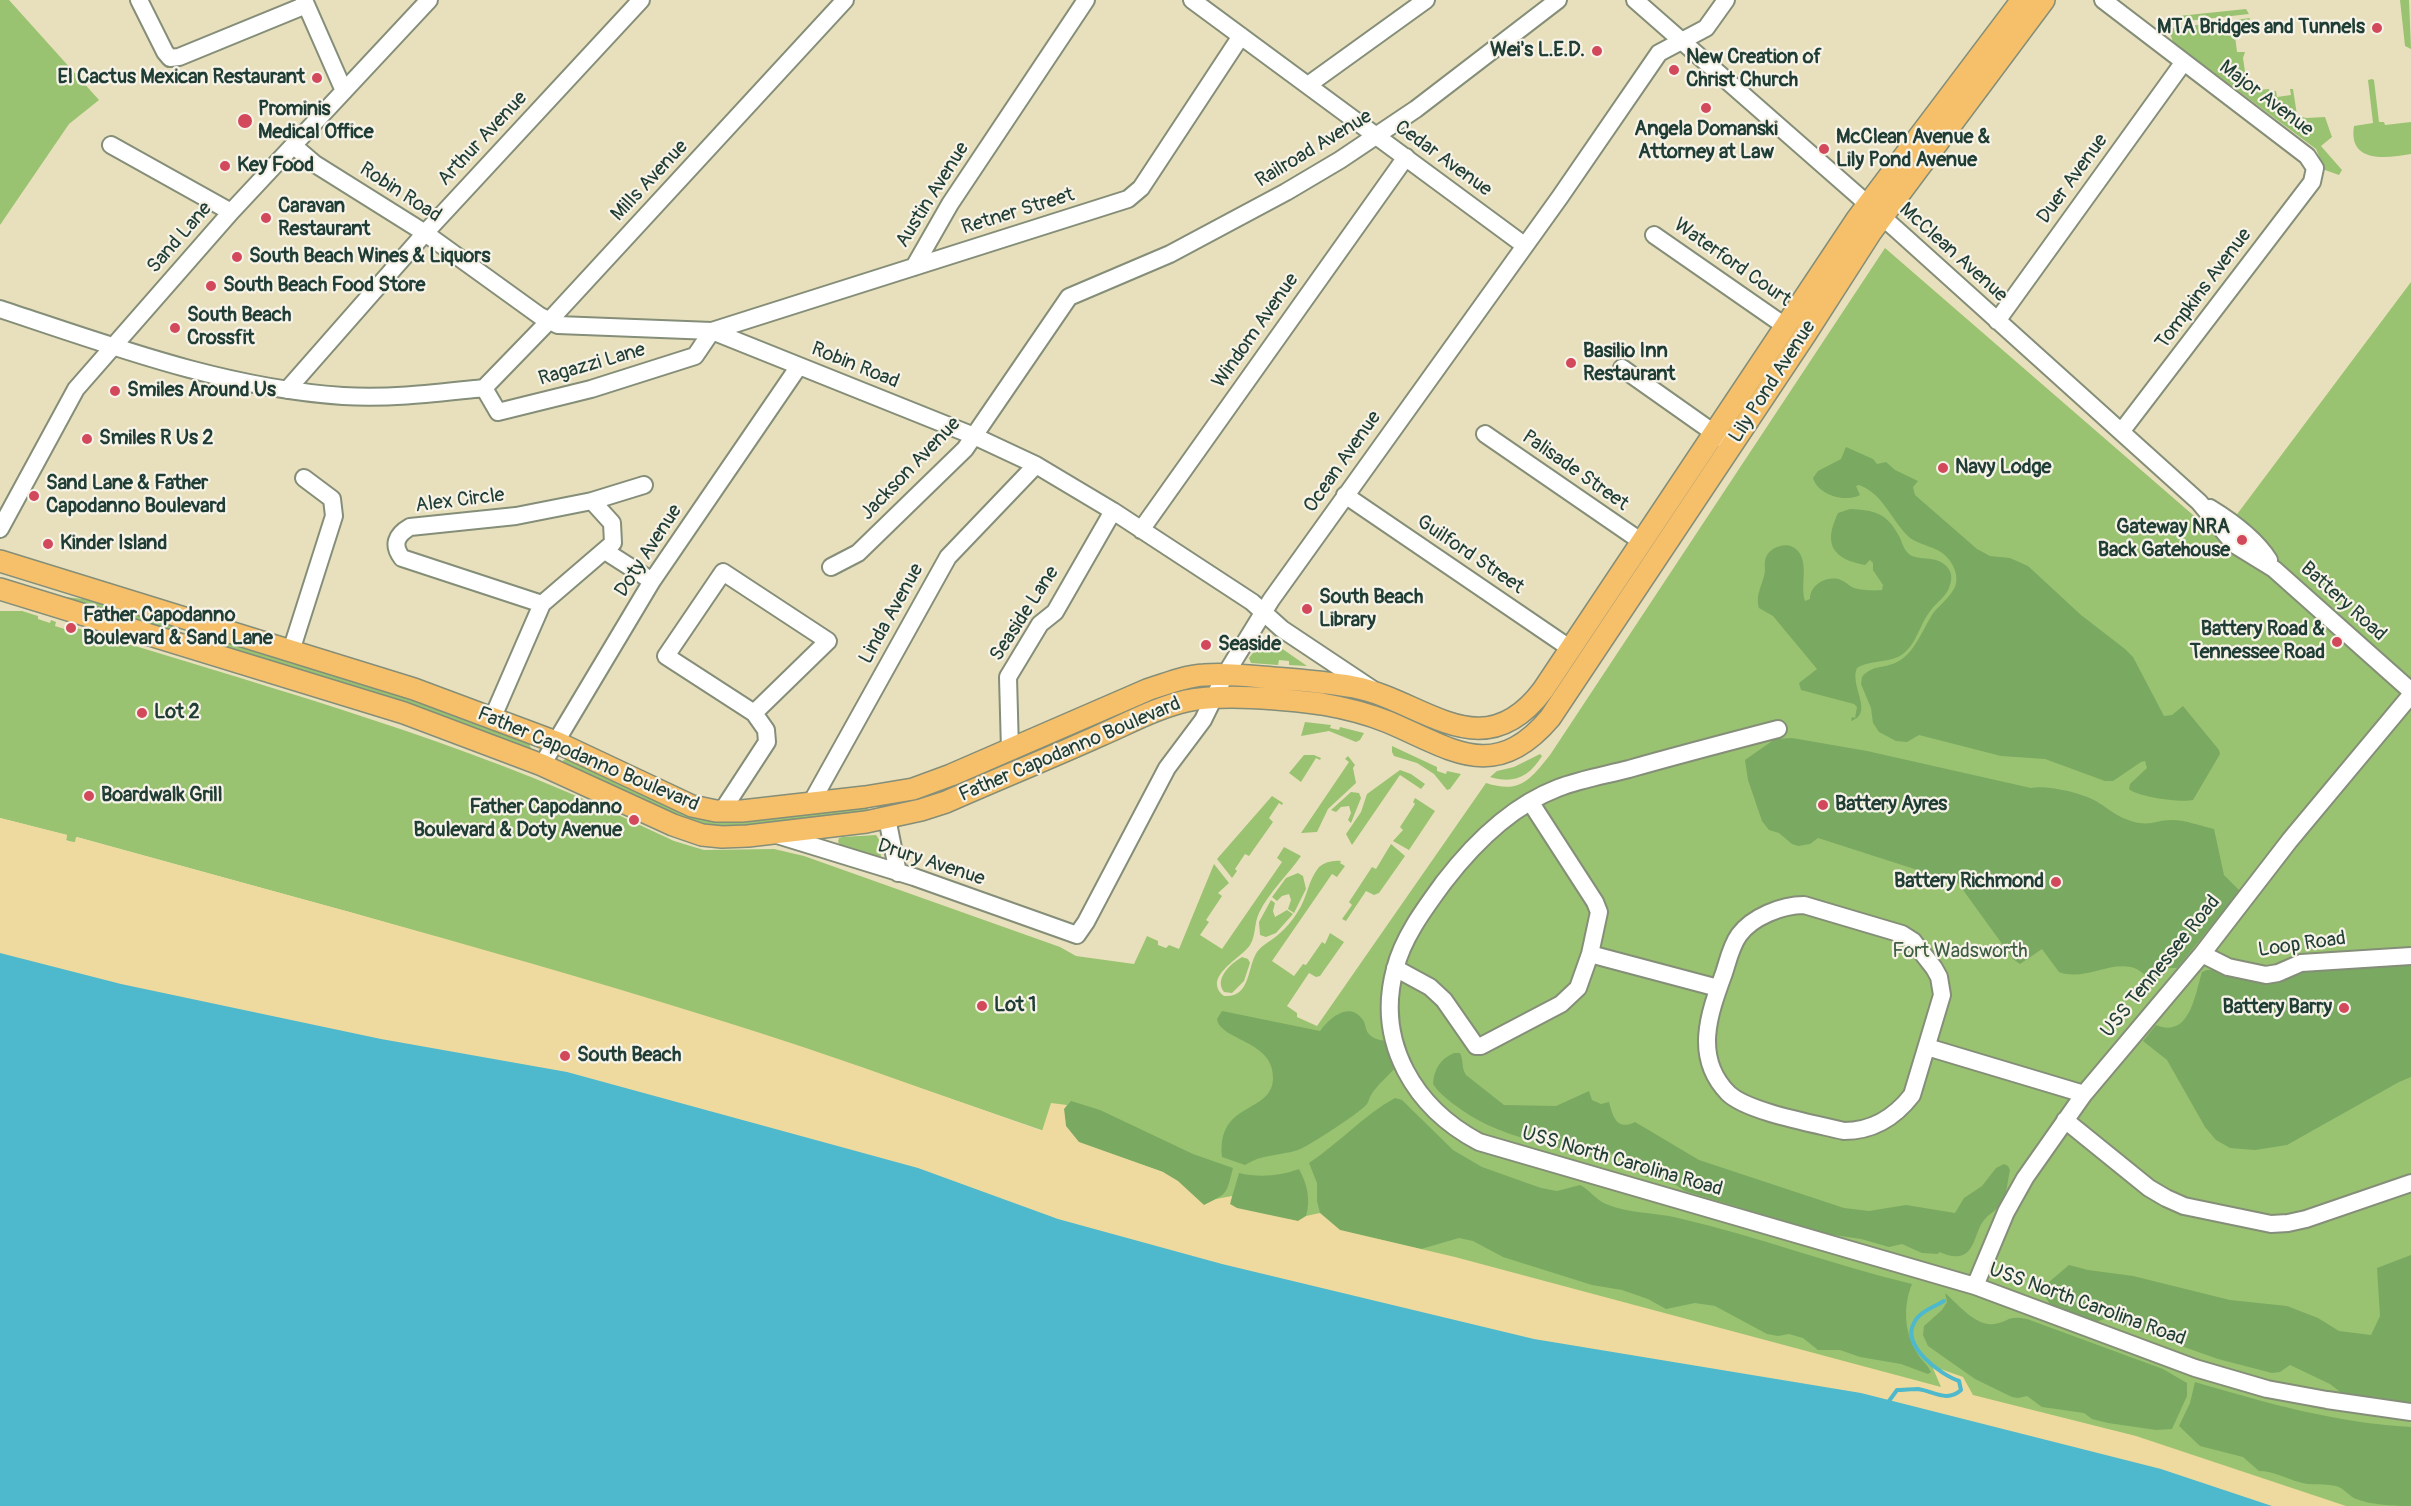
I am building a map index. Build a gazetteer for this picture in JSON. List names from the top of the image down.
{
  "streets": {
    "main road": ["Lily Pond Avenue", "Father Capodanno Boulevard"],
    "street": [
      "Major Avenue",
      "Arthur Avenue",
      "Railroad Avenue",
      "Cedar Avenue",
      "Duer Avenue",
      "Mills Avenue",
      "Robin Road",
      "Austin Avenue",
      "Retner Street",
      "Sand Lane",
      "McClean Avenue",
      "Waterford Court",
      "Tompkins Avenue",
      "Windom Avenue",
      "Ragazzi Lane",
      "Ocean Avenue",
      "Jackson Avenue",
      "Palisade Street",
      "Alex Circle",
      "Doty Avenue",
      "Guilford Street",
      "Battery Road",
      "Linda Avenue",
      "Seaside Lane",
      "Drury Avenue",
      "Loop Road",
      "USS Tennessee Road",
      "USS North Carolina Road"
    ]
  },
  "crossings": [
    ["Major Avenue", "Duer Avenue"],
    ["Major Avenue", "Tompkins Avenue"],
    ["Arthur Avenue", "Robin Road"],
    ["Railroad Avenue", "Cedar Avenue"],
    ["Railroad Avenue", "Jackson Avenue"],
    ["Cedar Avenue", "Retner Street"],
    ["Cedar Avenue", "Windom Avenue"],
    ["Cedar Avenue", "Ocean Avenue"],
    ["Duer Avenue", "McClean Avenue"],
    ["Mills Avenue", "Robin Road"],
    ["Mills Avenue", "Ragazzi Lane"],
    ["Robin Road", "Austin Avenue"],
    ["Robin Road", "Sand Lane"],
    ["Robin Road", "Windom Avenue"],
    ["Robin Road", "Ragazzi Lane"],
    ["Robin Road", "Ocean Avenue"],
    ["Robin Road", "Jackson Avenue"],
    ["Robin Road", "Doty Avenue"],
    ["Robin Road", "Linda Avenue"],
    ["Robin Road", "Seaside Lane"],
    ["Robin Road", "Father Capodanno Boulevard"],
    ["Austin Avenue", "Retner Street"],
    ["Austin Avenue", "Ragazzi Lane"],
    ["McClean Avenue", "Tompkins Avenue"],
    ["McClean Avenue", "Lily Pond Avenue"],
    ["McClean Avenue", "Ocean Avenue"],
    ["McClean Avenue", "Battery Road"],
    ["Waterford Court", "Lily Pond Avenue"],
    ["Lily Pond Avenue", "Palisade Street"],
    ["Lily Pond Avenue", "Guilford Street"],
    ["Lily Pond Avenue", "Father Capodanno Boulevard"],
    ["Ocean Avenue", "Guilford Street"],
    ["Ocean Avenue", "Father Capodanno Boulevard"],
    ["Ocean Avenue", "Drury Avenue"],
    ["Doty Avenue", "Father Capodanno Boulevard"],
    ["Battery Road", "USS Tennessee Road"],
    ["Linda Avenue", "Father Capodanno Boulevard"],
    ["Seaside Lane", "Father Capodanno Boulevard"],
    ["Father Capodanno Boulevard", "Drury Avenue"],
    ["Loop Road", "USS Tennessee Road"],
    ["USS Tennessee Road", "USS North Carolina Road"]
  ],
  "parks": ["Fort Wadsworth"],
  "places": [
    "MTA Bridges and Tunnels",
    "Wei's L.E.D.",
    "New Creation of Christ Church",
    "El Cactus Mexican Restaurant",
    "Angela Domanski Attorney at Law",
    "Prominis Medical Office",
    "McClean Avenue & Lily Pond Avenue",
    "Key Food",
    "Caravan Restaurant",
    "South Beach Wines & Liquors",
    "South Beach Food Store",
    "South Beach Crossfit",
    "Basilio Inn Restaurant",
    "Smiles Around Us",
    "Smiles R Us 2",
    "Navy Lodge",
    "Sand Lane & Father Capodanno Boulevard",
    "Gateway NRA Back Gatehouse",
    "Kinder Island",
    "South Beach Library",
    "Father Capodanno Boulevard & Sand Lane",
    "Battery Road & Tennessee Road",
    "Seaside",
    "Lot 2",
    "Boardwalk Grill",
    "Battery Ayres",
    "Father Capodanno Boulevard & Doty Avenue",
    "Battery Richmond",
    "Lot 1",
    "Battery Barry",
    "South Beach"
  ]
}
